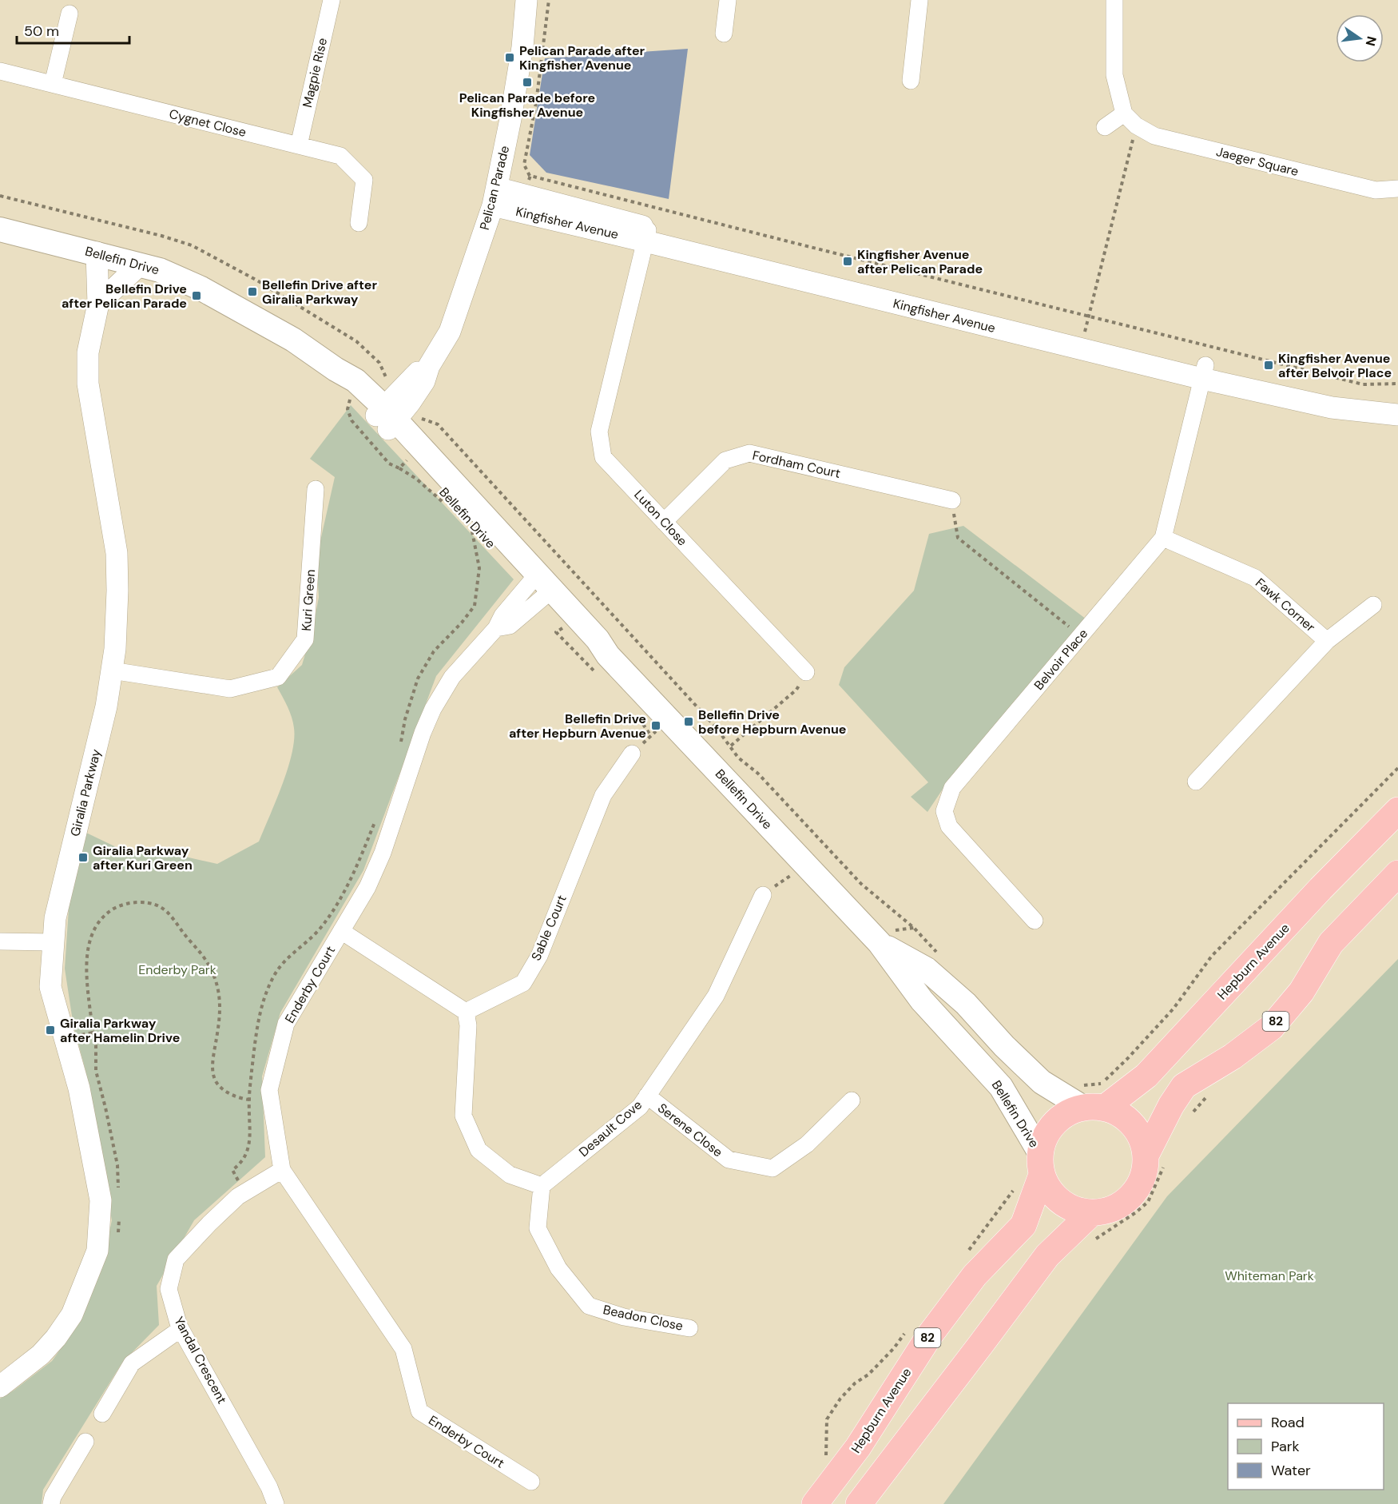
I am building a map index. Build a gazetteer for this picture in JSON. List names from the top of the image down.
{
  "streets": {
    "main road": ["Bellefin Drive", "Hepburn Avenue", "82"],
    "street": [
      "Magpie Rise",
      "Cygnet Close",
      "Jaeger Square",
      "Pelican Parade",
      "Kingfisher Avenue",
      "Fordham Court",
      "Luton Close",
      "Kuri Green",
      "Fawk Corner",
      "Belvoir Place",
      "Giralia Parkway",
      "Sable Court",
      "Enderby Court",
      "Desault Cove",
      "Serene Close",
      "Beadon Close",
      "Yandal Crescent"
    ]
  },
  "crossings": [
    ["Magpie Rise", "Cygnet Close"],
    ["Pelican Parade", "Kingfisher Avenue"],
    ["Pelican Parade", "Bellefin Drive"],
    ["Kingfisher Avenue", "Luton Close"],
    ["Kingfisher Avenue", "Belvoir Place"],
    ["Bellefin Drive", "Giralia Parkway"],
    ["Bellefin Drive", "Hepburn Avenue"],
    ["Bellefin Drive", "Enderby Court"],
    ["Bellefin Drive", "82"],
    ["Fordham Court", "Luton Close"],
    ["Kuri Green", "Giralia Parkway"],
    ["Fawk Corner", "Belvoir Place"],
    ["Hepburn Avenue", "82"],
    ["Enderby Court", "Yandal Crescent"],
    ["Desault Cove", "Serene Close"],
    ["Desault Cove", "Beadon Close"]
  ],
  "parks": ["Enderby Park", "Whiteman Park"],
  "places": {
    "transit": [
      "Pelican Parade after Kingfisher Avenue",
      "Pelican Parade before Kingfisher Avenue",
      "Kingfisher Avenue after Pelican Parade",
      "Bellefin Drive after Giralia Parkway",
      "Bellefin Drive after Pelican Parade",
      "Kingfisher Avenue after Belvoir Place",
      "Bellefin Drive before Hepburn Avenue",
      "Bellefin Drive after Hepburn Avenue",
      "Giralia Parkway after Kuri Green",
      "Giralia Parkway after Hamelin Drive"
    ]
  },
  "legend": ["Road", "Park", "Water"],
  "scale_bar": "50 m",
  "north": "right"
}
